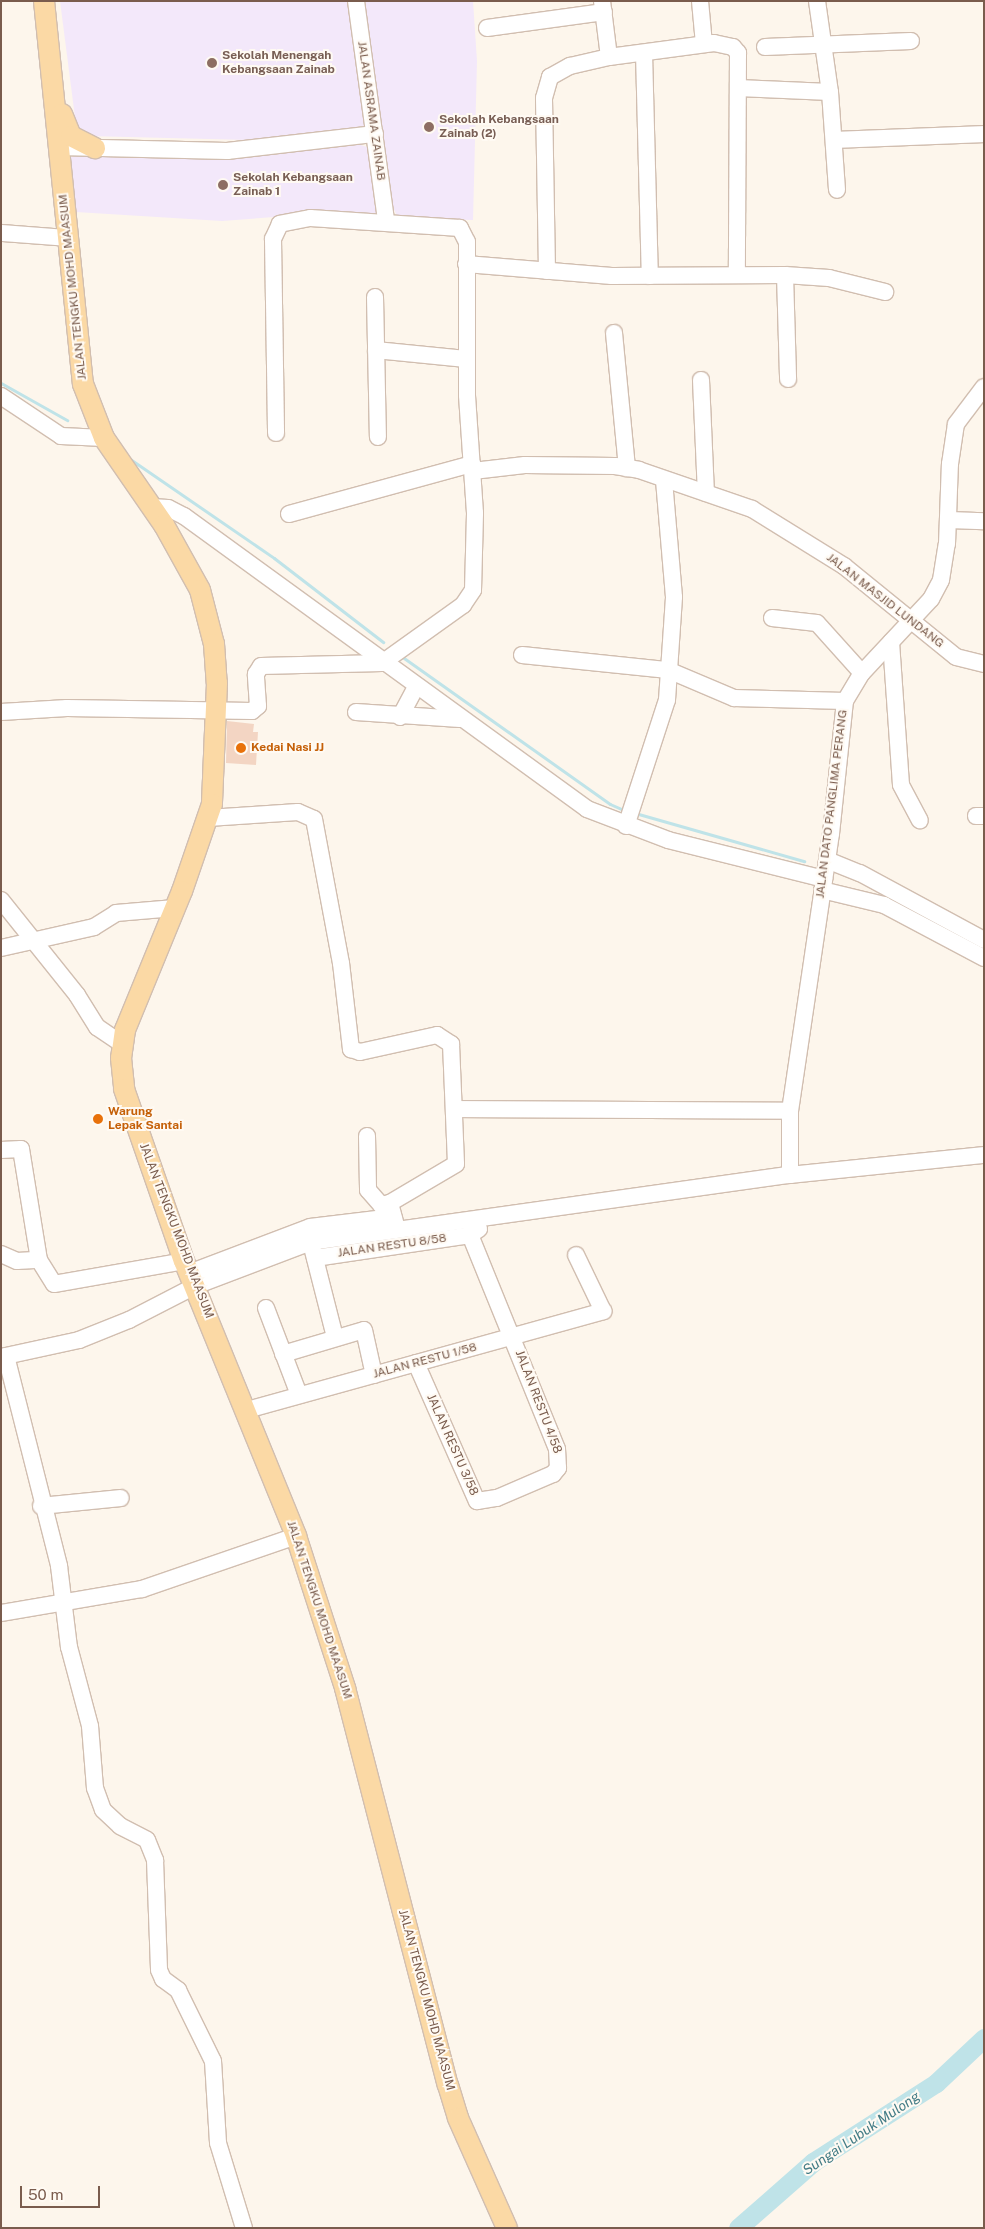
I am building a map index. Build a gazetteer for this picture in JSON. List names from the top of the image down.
{
  "streets": {
    "main road": ["JALAN TENGKU MOHD MAASUM"],
    "street": [
      "JALAN ASRAMA ZAINAB",
      "JALAN MASJID LUNDANG",
      "JALAN DATO PANGLIMA PERANG",
      "JALAN RESTU 8/58",
      "JALAN RESTU 1/58",
      "JALAN RESTU 4/58",
      "JALAN RESTU 3/58"
    ]
  },
  "crossings": [
    ["JALAN TENGKU MOHD MAASUM", "JALAN RESTU 1/58"],
    ["JALAN MASJID LUNDANG", "JALAN DATO PANGLIMA PERANG"],
    ["JALAN RESTU 8/58", "JALAN RESTU 4/58"],
    ["JALAN RESTU 1/58", "JALAN RESTU 4/58"],
    ["JALAN RESTU 1/58", "JALAN RESTU 3/58"],
    ["JALAN RESTU 4/58", "JALAN RESTU 3/58"]
  ],
  "water": ["Sungai Lubuk Mulong"],
  "places": [
    "Sekolah Menengah Kebangsaan Zainab",
    "Sekolah Kebangsaan Zainab (2)",
    "Sekolah Kebangsaan Zainab 1",
    "Kedai Nasi JJ",
    "Warung Lepak Santai"
  ],
  "scale_bar": "50 m"
}
